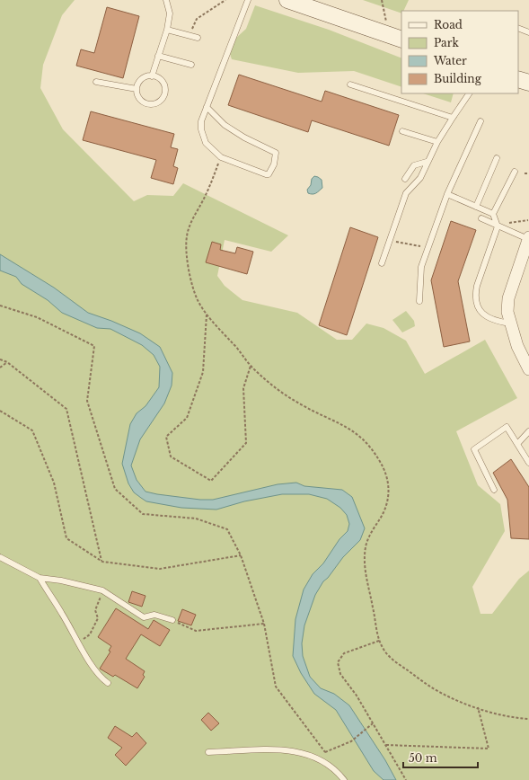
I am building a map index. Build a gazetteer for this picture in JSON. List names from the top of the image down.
{
  "legend": [
    "Road",
    "Park",
    "Water",
    "Building"
  ],
  "scale_bar": "50 m"
}
